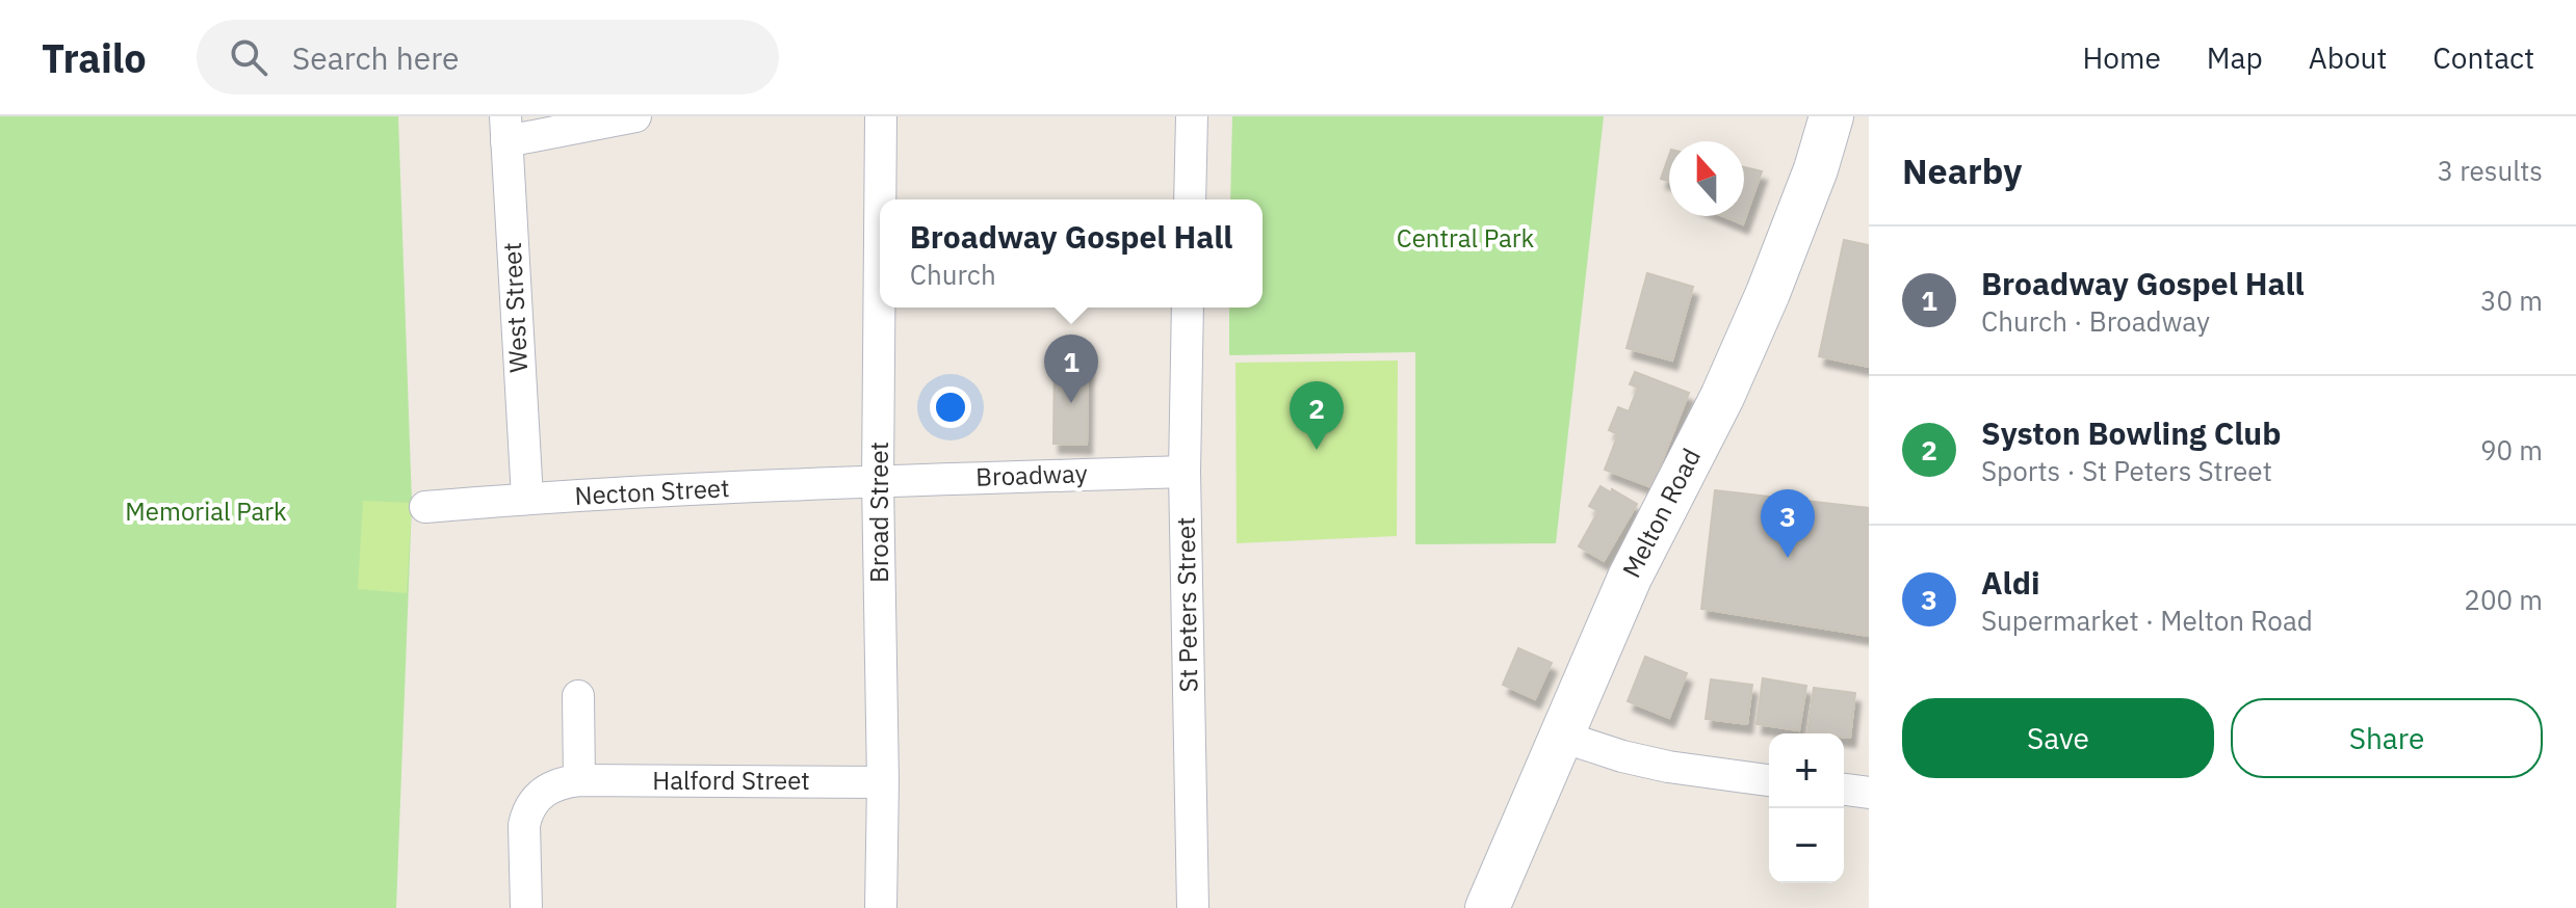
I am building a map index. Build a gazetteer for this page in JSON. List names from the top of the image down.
{
  "streets": {
    "street": [
      "West Street",
      "Broadway",
      "Necton Street",
      "Broad Street",
      "Melton Road",
      "St Peters Street",
      "Halford Street"
    ]
  },
  "crossings": [
    ["West Street", "Necton Street"],
    ["Broadway", "Necton Street"],
    ["Broadway", "Broad Street"],
    ["Broadway", "St Peters Street"],
    ["Necton Street", "Broad Street"],
    ["Broad Street", "Halford Street"]
  ],
  "parks": ["Central Park", "Memorial Park"],
  "north": "top",
  "page": {
    "header": "Trailo",
    "search": "Search here",
    "nav": [
      "Home",
      "Map",
      "About",
      "Contact"
    ],
    "heading": ["Nearby", "3 results"],
    "popup": ["Broadway Gospel Hall", "Church"],
    "list": [
      {
        "mark": "1",
        "name": "Broadway Gospel Hall",
        "note": "Church · Broadway",
        "value": "30 m"
      },
      {
        "mark": "2",
        "name": "Syston Bowling Club",
        "note": "Sports · St Peters Street",
        "value": "90 m"
      },
      {
        "mark": "3",
        "name": "Aldi",
        "note": "Supermarket · Melton Road",
        "value": "200 m"
      }
    ],
    "pins": ["1", "2", "3"],
    "buttons": ["Save", "Share"],
    "map_buttons": ["+", "−"]
  }
}
